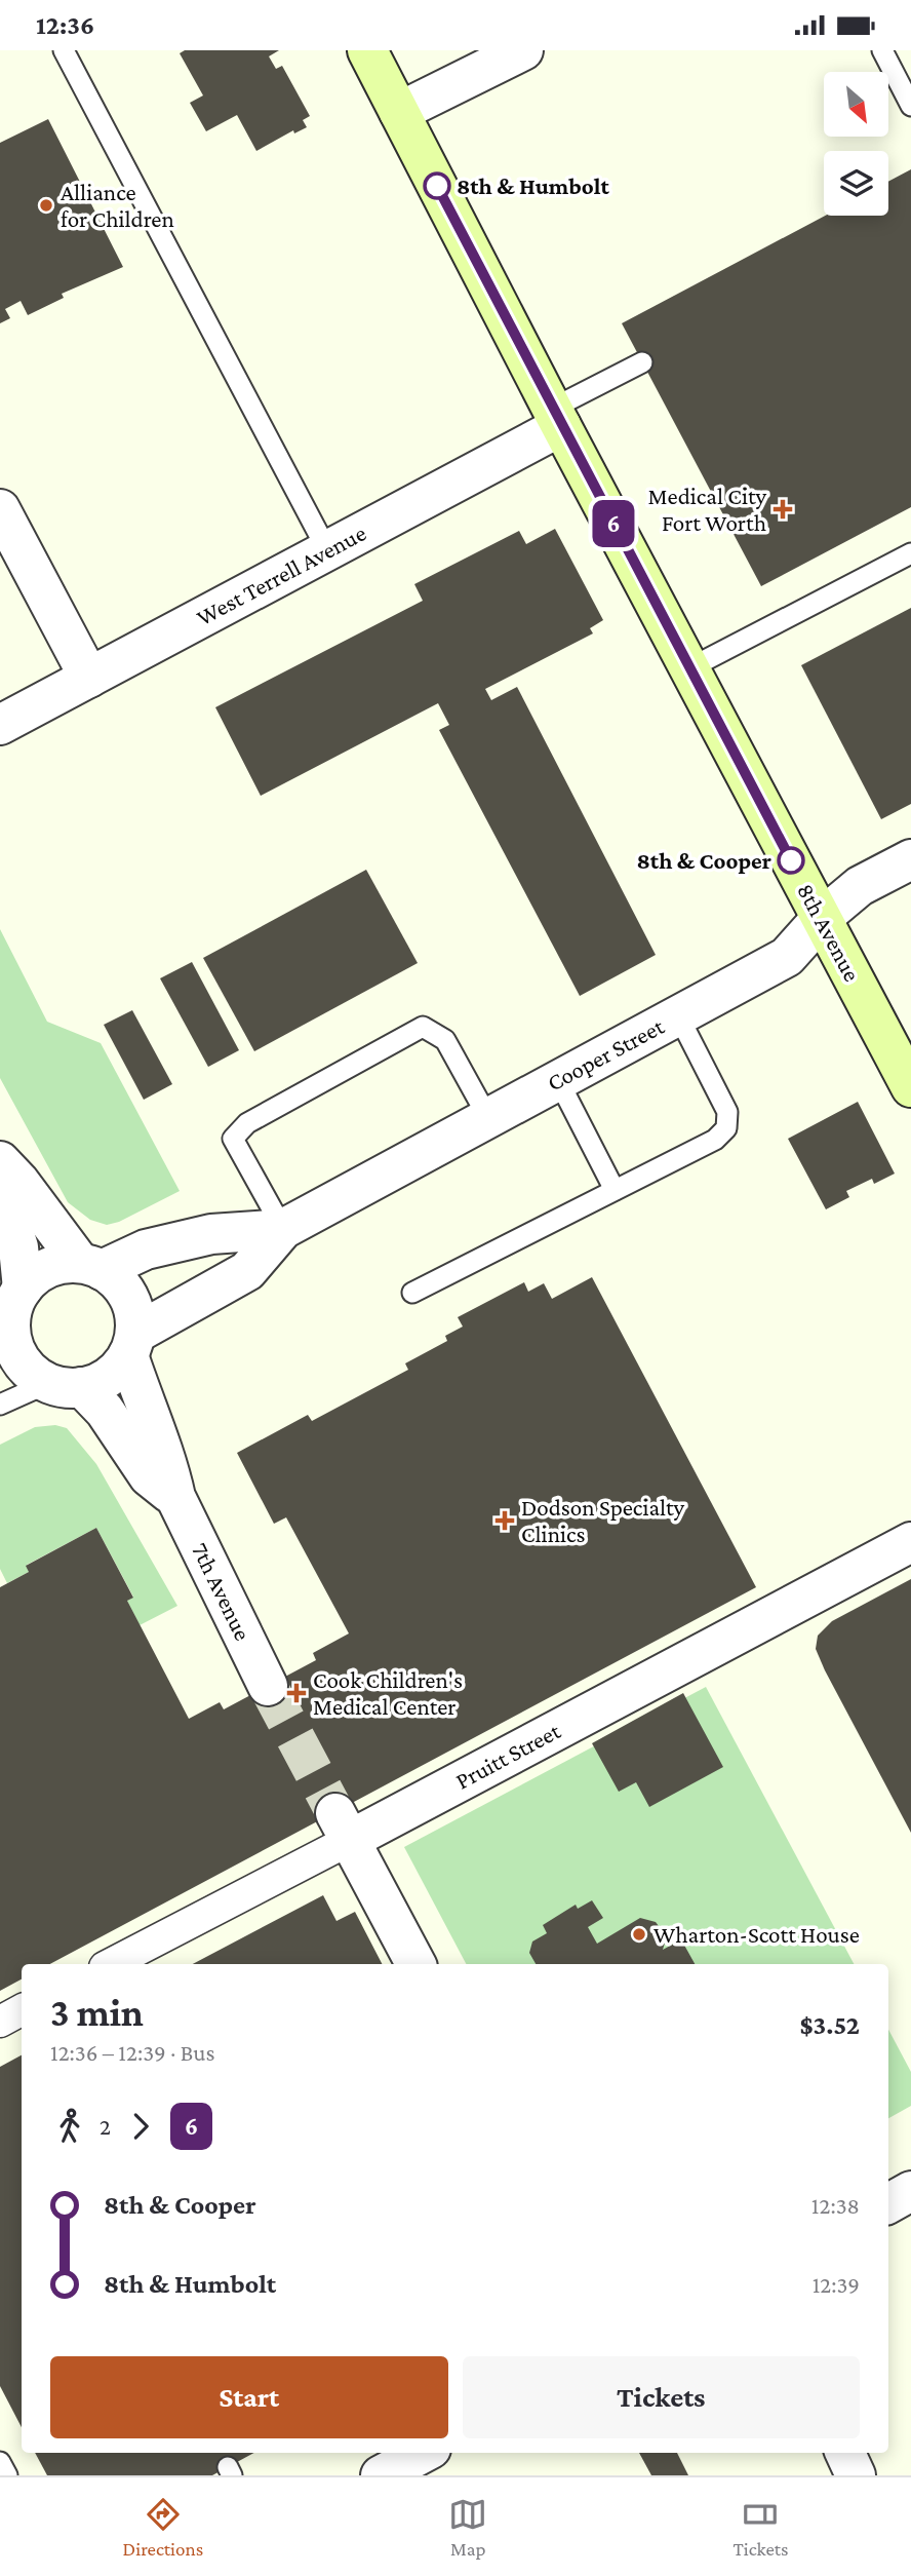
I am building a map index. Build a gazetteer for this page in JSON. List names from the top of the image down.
{
  "streets": {
    "main road": ["8th Avenue"],
    "street": [
      "West Terrell Avenue",
      "Cooper Street",
      "7th Avenue",
      "Pruitt Street"
    ]
  },
  "crossings": [
    ["West Terrell Avenue", "8th Avenue"],
    ["8th Avenue", "Cooper Street"],
    ["Cooper Street", "7th Avenue"]
  ],
  "places": {
    "other": [
      "8th & Humbolt",
      "Alliance for Children",
      "8th & Cooper",
      "Wharton-Scott House"
    ],
    "health": ["Medical City Fort Worth", "Dodson Specialty Clinics", "Cook Children's Medical Center"]
  },
  "lines": ["bus line 6"],
  "north": "bottom right",
  "page": {
    "status": "12:36",
    "on_map": "6",
    "heading": ["3 min", "12:36 – 12:39 · Bus", "$3.52"],
    "legs": ["2", "6"],
    "list": [
      {
        "name": "8th & Cooper",
        "value": "12:38"
      },
      {
        "name": "8th & Humbolt",
        "value": "12:39"
      }
    ],
    "buttons": ["Start", "Tickets"],
    "tabs": ["Directions", "Map", "Tickets"]
  }
}
